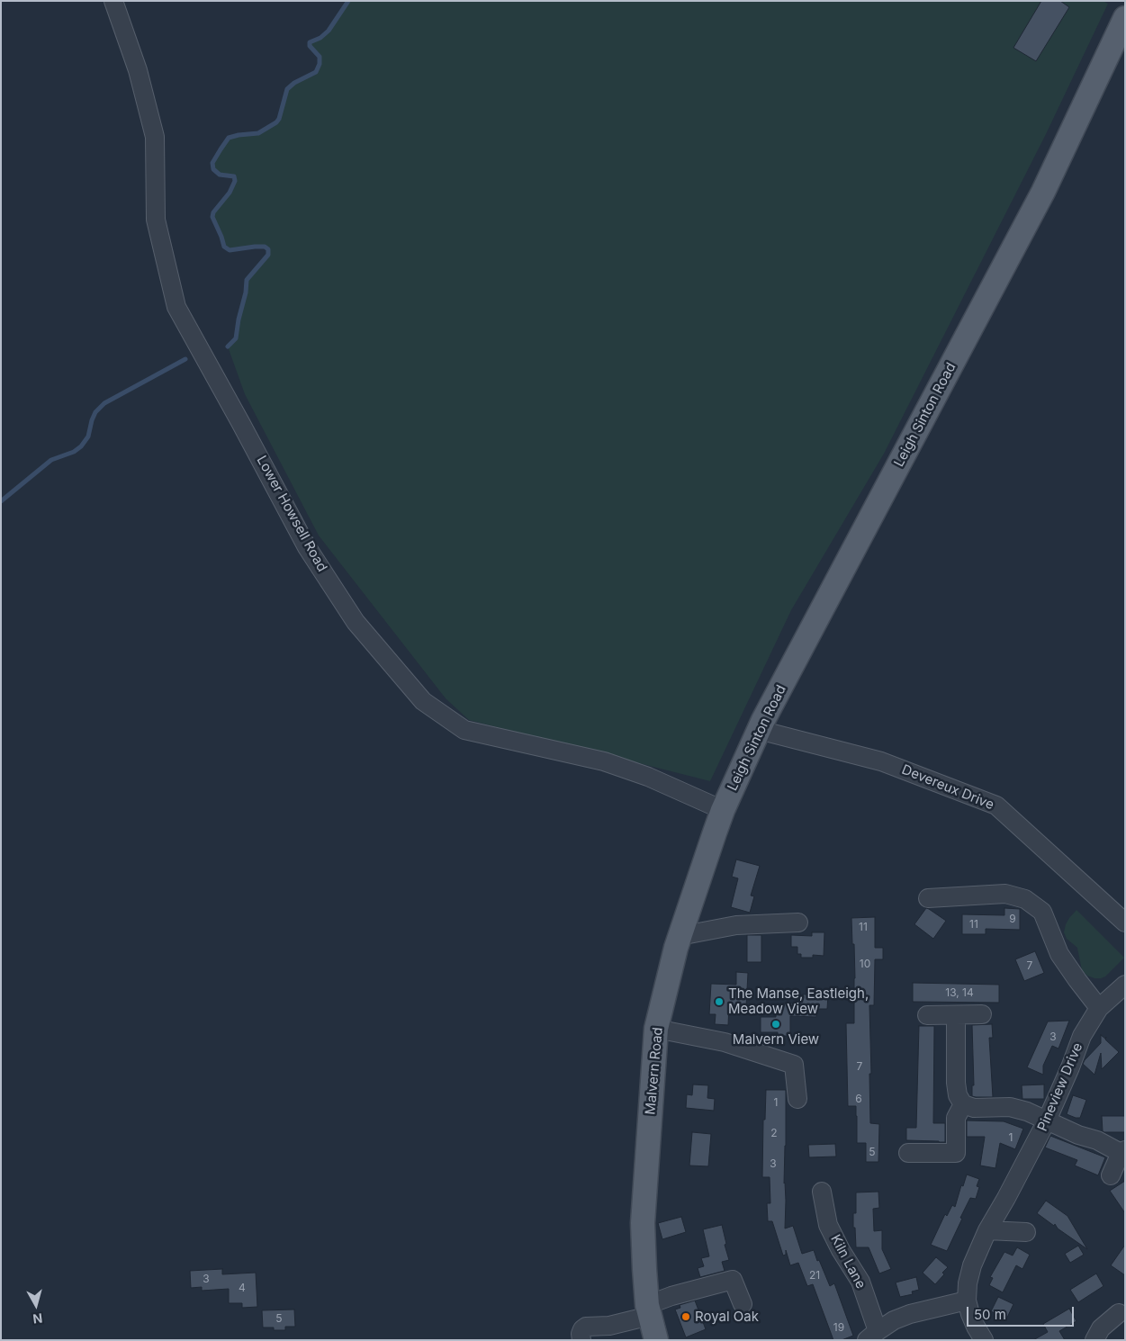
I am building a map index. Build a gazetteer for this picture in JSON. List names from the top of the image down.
{
  "streets": {
    "main road": ["Leigh Sinton Road", "Malvern Road"],
    "street": [
      "Lower Howsell Road",
      "Devereux Drive",
      "Pineview Drive",
      "Kiln Lane"
    ]
  },
  "crossings": [
    ["Leigh Sinton Road", "Lower Howsell Road"],
    ["Leigh Sinton Road", "Devereux Drive"],
    ["Leigh Sinton Road", "Malvern Road"],
    ["Lower Howsell Road", "Malvern Road"]
  ],
  "places": ["The Manse, Eastleigh, Meadow View", "Malvern View", "Royal Oak"],
  "house_numbers": [
    "9",
    "11",
    "11",
    "10",
    "7",
    "13, 14",
    "3",
    "7",
    "6",
    "1",
    "2",
    "1",
    "5",
    "3",
    "21",
    "3",
    "4",
    "5",
    "19"
  ],
  "scale_bar": "50 m",
  "north": "bottom"
}
